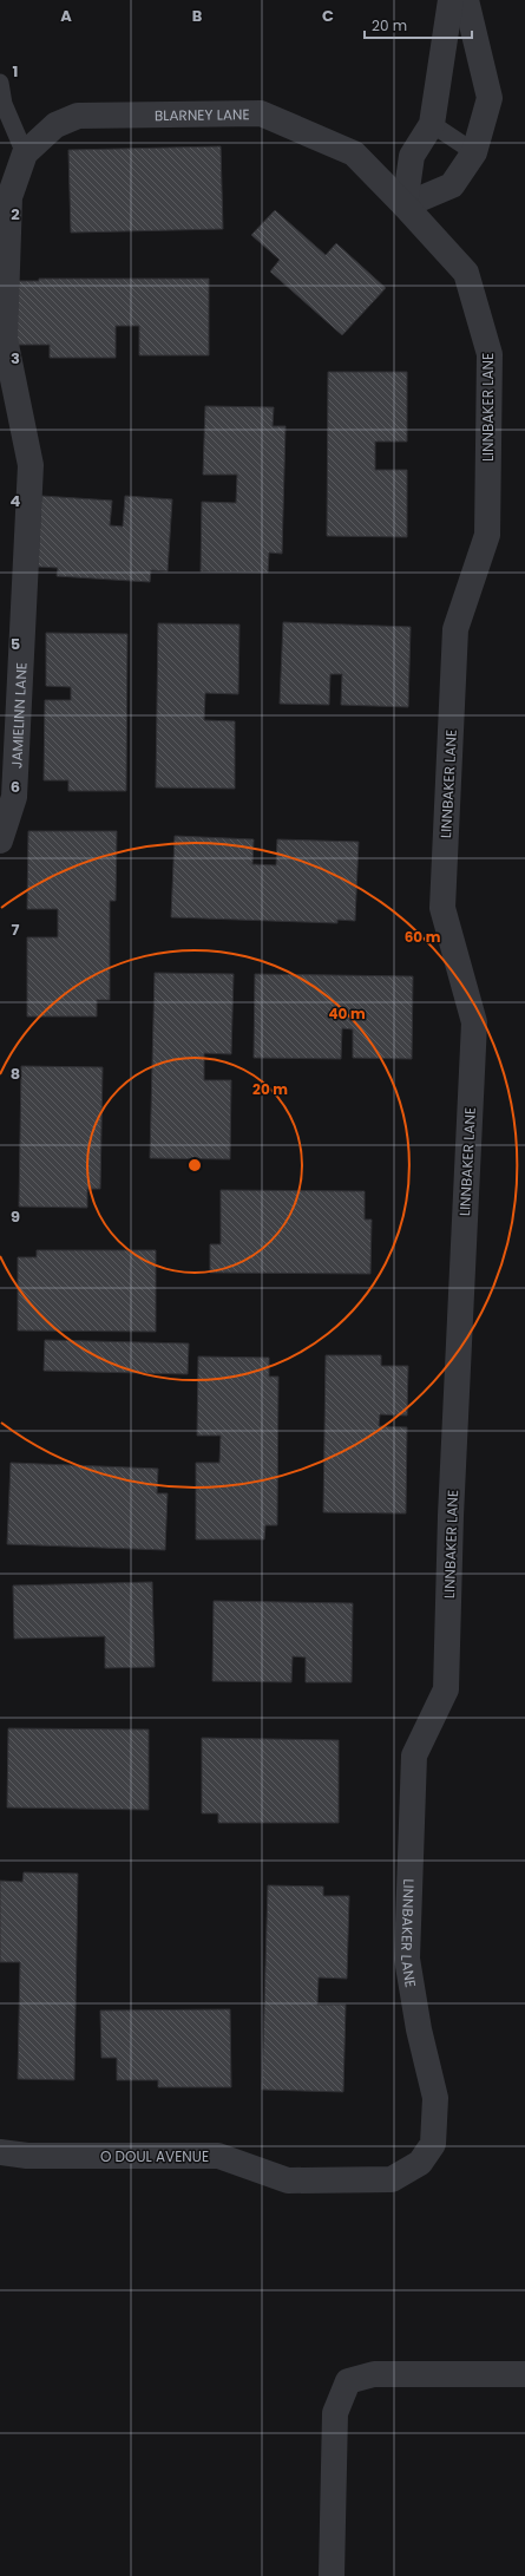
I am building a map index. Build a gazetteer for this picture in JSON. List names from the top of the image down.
{
  "streets": {
    "street": [
      "BLARNEY LANE",
      "LINNBAKER LANE",
      "JAMIELINN LANE",
      "O DOUL AVENUE"
    ]
  },
  "crossings": [
    ["BLARNEY LANE", "LINNBAKER LANE"],
    ["BLARNEY LANE", "JAMIELINN LANE"],
    ["LINNBAKER LANE", "O DOUL AVENUE"]
  ],
  "scale_bar": "20 m",
  "grid": {
    "columns": ["A", "B", "C"],
    "rows": [
      "1",
      "2",
      "3",
      "4",
      "5",
      "6",
      "7",
      "8",
      "9"
    ]
  },
  "rings": ["60 m", "40 m", "20 m"]
}
